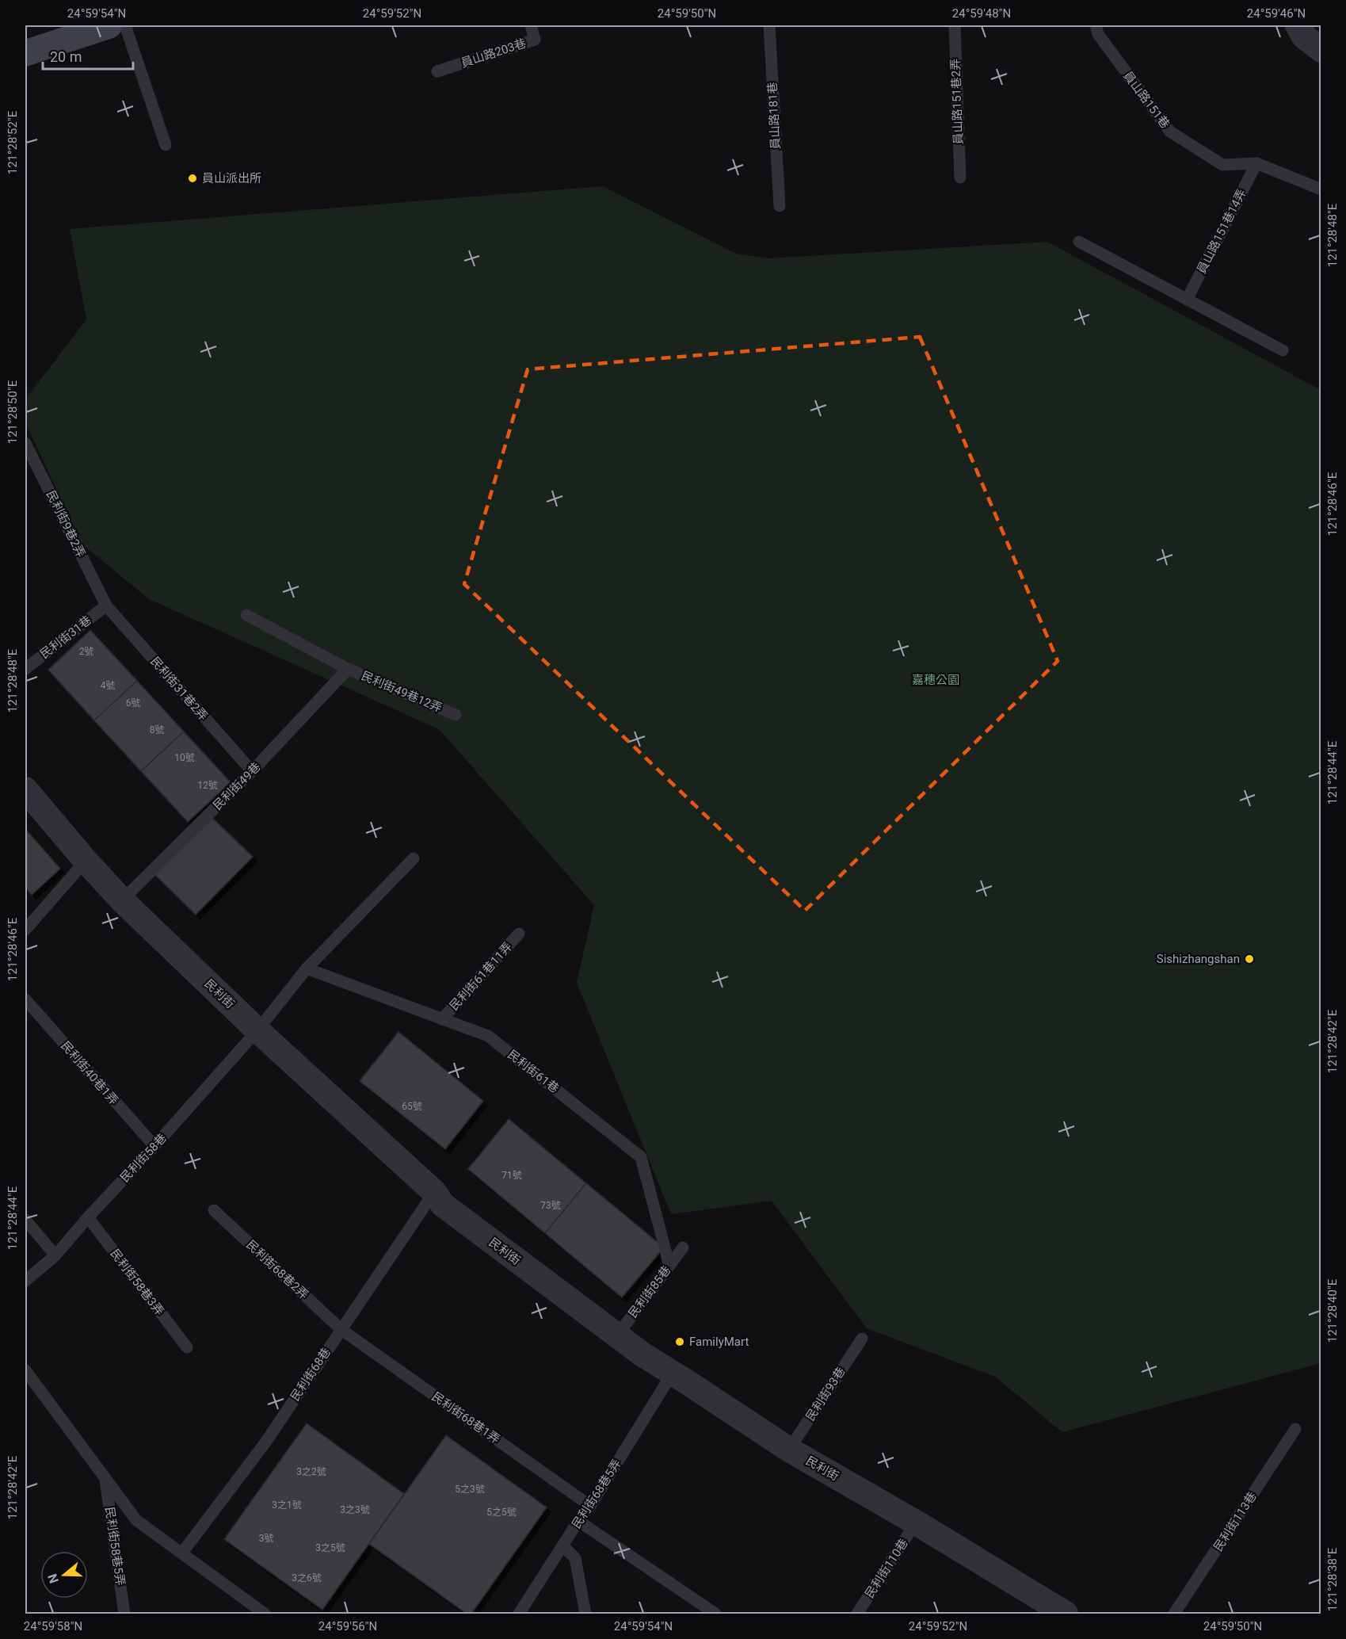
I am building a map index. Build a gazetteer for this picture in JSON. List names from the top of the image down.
{
  "streets": {
    "street": ["民利街"],
    "lane": [
      "員山路203巷",
      "員山路151巷",
      "員山路151巷2弄",
      "員山路181巷",
      "員山路151巷14弄",
      "民利街9巷2弄",
      "民利街31巷",
      "民利街31巷2弄",
      "民利街49巷12弄",
      "民利街49巷",
      "民利街61巷11弄",
      "民利街61巷",
      "民利街40巷1弄",
      "民利街58巷",
      "民利街68巷2弄",
      "民利街58巷3弄",
      "民利街85巷",
      "民利街68巷",
      "民利街93巷",
      "民利街68巷1弄",
      "民利街68巷5弄",
      "民利街113巷",
      "民利街58巷5弄",
      "民利街110巷"
    ]
  },
  "crossings": [
    ["員山路151巷", "員山路151巷14弄"],
    ["民利街9巷2弄", "民利街31巷"],
    ["民利街9巷2弄", "民利街31巷2弄"],
    ["民利街31巷", "民利街31巷2弄"],
    ["民利街31巷2弄", "民利街49巷"],
    ["民利街49巷12弄", "民利街49巷"],
    ["民利街49巷", "民利街"],
    ["民利街61巷11弄", "民利街61巷"],
    ["民利街", "民利街58巷"],
    ["民利街", "民利街85巷"],
    ["民利街", "民利街68巷"],
    ["民利街", "民利街93巷"],
    ["民利街", "民利街68巷5弄"],
    ["民利街", "民利街110巷"],
    ["民利街61巷", "民利街85巷"],
    ["民利街40巷1弄", "民利街58巷"],
    ["民利街58巷", "民利街58巷3弄"],
    ["民利街68巷2弄", "民利街68巷"],
    ["民利街68巷2弄", "民利街68巷1弄"],
    ["民利街68巷", "民利街68巷1弄"],
    ["民利街68巷", "民利街58巷5弄"],
    ["民利街68巷1弄", "民利街68巷5弄"]
  ],
  "parks": ["嘉穗公園"],
  "places": ["員山派出所", "Sishizhangshan", "FamilyMart"],
  "house_numbers": [
    "2號",
    "4號",
    "6號",
    "8號",
    "10號",
    "12號",
    "65號",
    "71號",
    "73號",
    "3之2號",
    "5之3號",
    "3之1號",
    "3之3號",
    "5之5號",
    "3號",
    "3之5號",
    "3之6號"
  ],
  "scale_bar": "20 m",
  "north": "left",
  "coordinates": [
    "24°59'54\"N",
    "24°59'52\"N",
    "24°59'50\"N",
    "24°59'48\"N",
    "24°59'46\"N",
    "121°28'52\"E",
    "121°28'48\"E",
    "121°28'50\"E",
    "121°28'46\"E",
    "121°28'44\"E",
    "121°28'42\"E",
    "121°28'40\"E",
    "121°28'38\"E",
    "24°59'58\"N",
    "24°59'56\"N"
  ]
}
